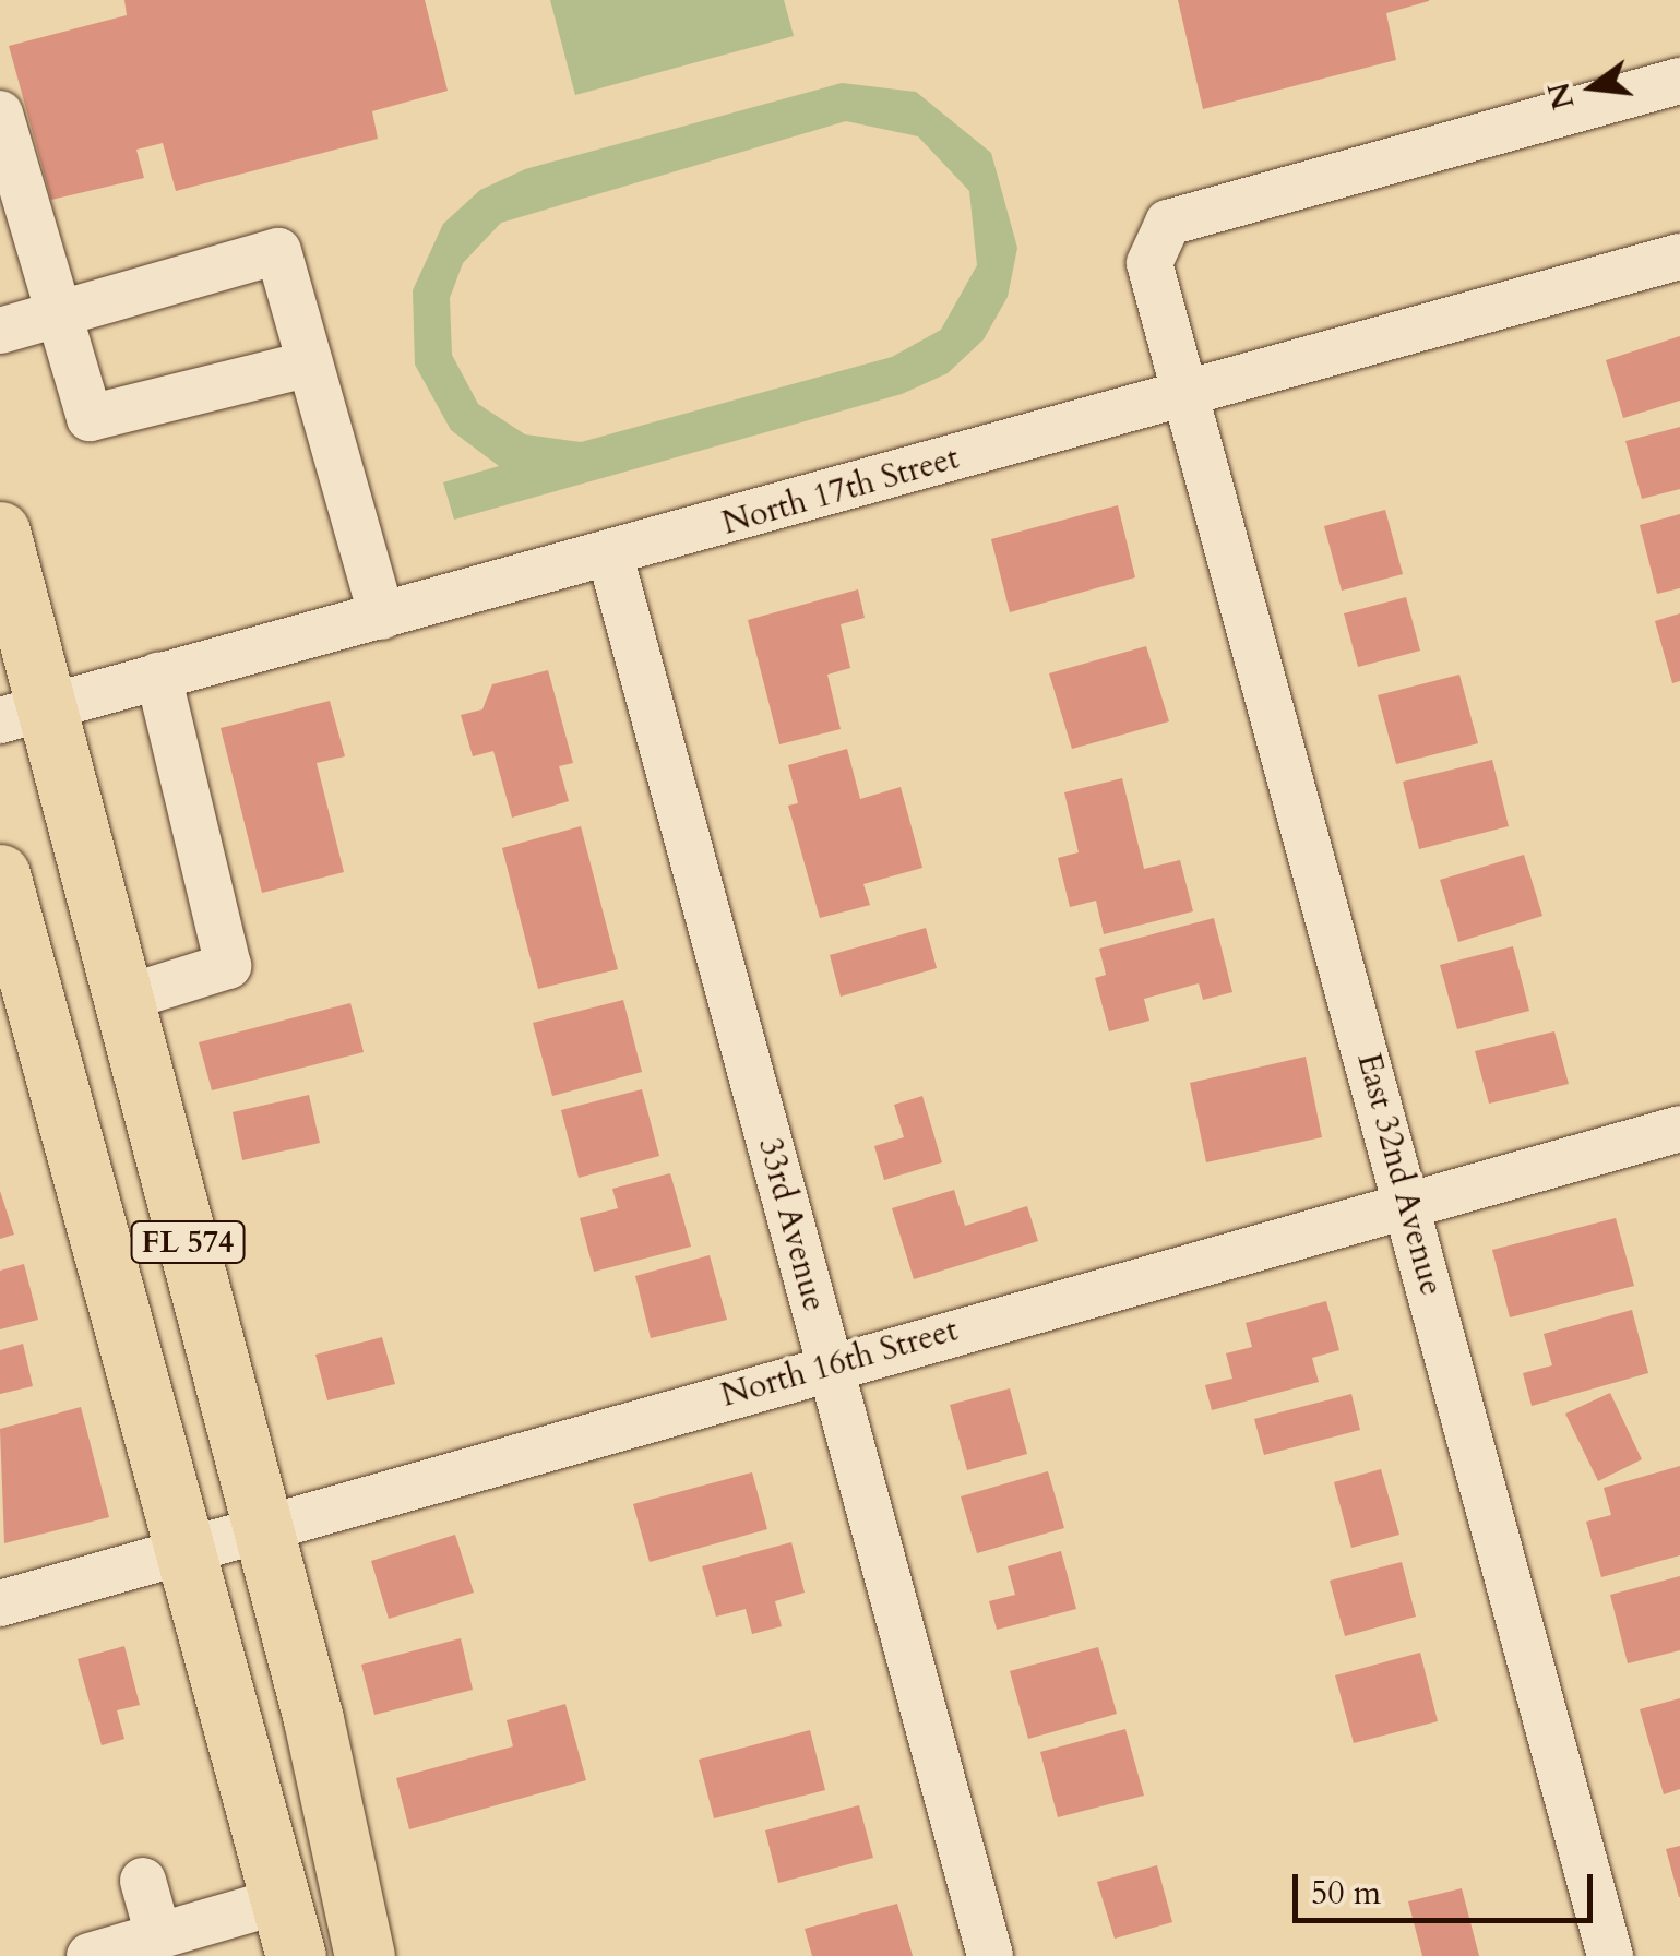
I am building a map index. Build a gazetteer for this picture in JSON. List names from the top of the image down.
{
  "streets": {
    "main road": ["FL 574"],
    "street": [
      "North 17th Street",
      "East 32nd Avenue",
      "33rd Avenue",
      "North 16th Street"
    ]
  },
  "crossings": [
    ["North 17th Street", "East 32nd Avenue"],
    ["North 17th Street", "33rd Avenue"],
    ["North 17th Street", "FL 574"],
    ["East 32nd Avenue", "North 16th Street"],
    ["33rd Avenue", "North 16th Street"],
    ["FL 574", "North 16th Street"]
  ],
  "scale_bar": "50 m",
  "north": "left"
}
